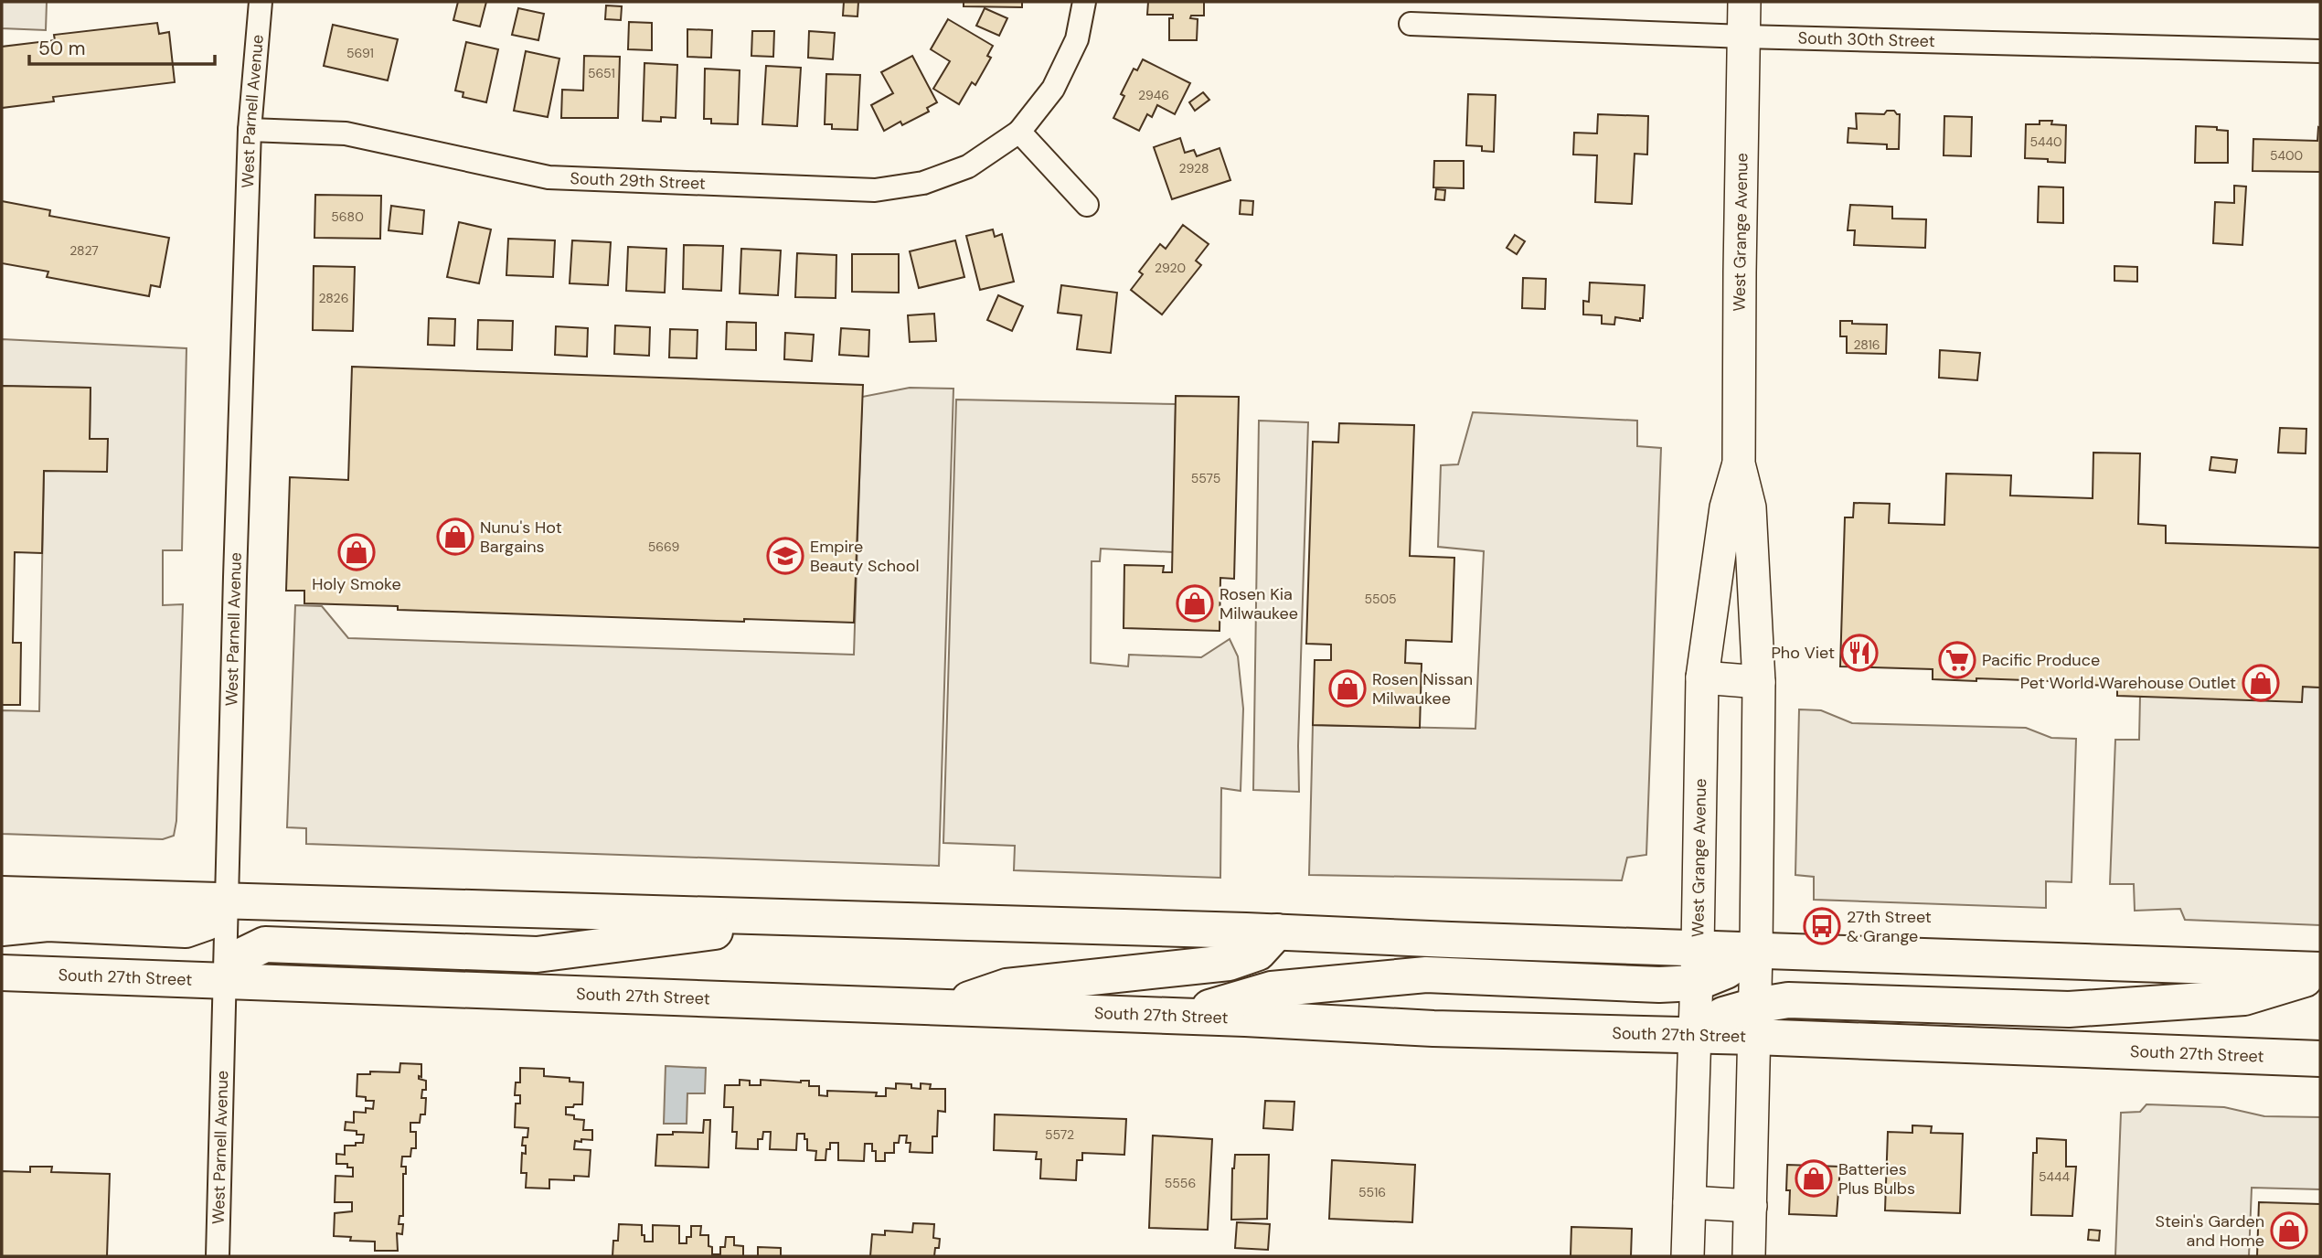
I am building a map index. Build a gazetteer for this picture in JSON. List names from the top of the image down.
{
  "streets": {
    "main road": ["South 27th Street"],
    "street": [
      "South 30th Street",
      "West Parnell Avenue",
      "South 29th Street",
      "West Grange Avenue"
    ]
  },
  "crossings": [
    ["South 30th Street", "West Grange Avenue"],
    ["West Parnell Avenue", "South 29th Street"],
    ["West Parnell Avenue", "South 27th Street"],
    ["West Grange Avenue", "South 27th Street"]
  ],
  "places": {
    "shop": [
      "Nunu's Hot Bargains",
      "Holy Smoke",
      "Rosen Kia Milwaukee",
      "Pet World Warehouse Outlet",
      "Rosen Nissan Milwaukee",
      "Batteries Plus Bulbs",
      "Stein's Garden and Home"
    ],
    "school or university": ["Empire Beauty School"],
    "restaurant": ["Pho Viet"],
    "supermarket": ["Pacific Produce"],
    "bus stop": ["27th Street & Grange"]
  },
  "house_numbers": [
    "5691",
    "5651",
    "2946",
    "5440",
    "5400",
    "2928",
    "5680",
    "2827",
    "2920",
    "2826",
    "2816",
    "5575",
    "5669",
    "5505",
    "5572",
    "5444",
    "5556",
    "5516"
  ],
  "scale_bar": "50 m"
}
